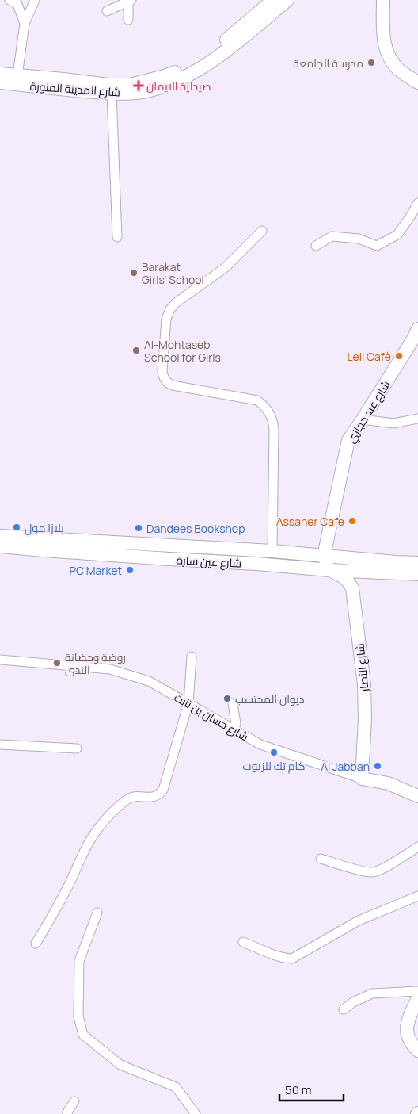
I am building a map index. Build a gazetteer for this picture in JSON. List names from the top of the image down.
{
  "streets": {
    "street": [
      "شارع المدينة المنورة",
      "شارع عبد حجازي",
      "شارع عين سارة",
      "شارع النصار",
      "شارع حسان بن ثابت"
    ]
  },
  "crossings": [
    ["شارع عبد حجازي", "شارع عين سارة"],
    ["شارع عين سارة", "شارع النصار"],
    ["شارع النصار", "شارع حسان بن ثابت"]
  ],
  "places": {
    "other": [
      "مدرسة الجامعة",
      "Barakat Girls' School",
      "Al-Mohtaseb School for Girls",
      "Leil Cafè",
      "Assaher Cafe",
      "بلازا مول",
      "Dandees Bookshop",
      "PC Market",
      "روضة وحضانة الندى",
      "ديوان المحتسب",
      "كام تك للزيوت",
      "Al Jabban"
    ],
    "health": ["صيدلية الايمان"]
  },
  "scale_bar": "50 m"
}
